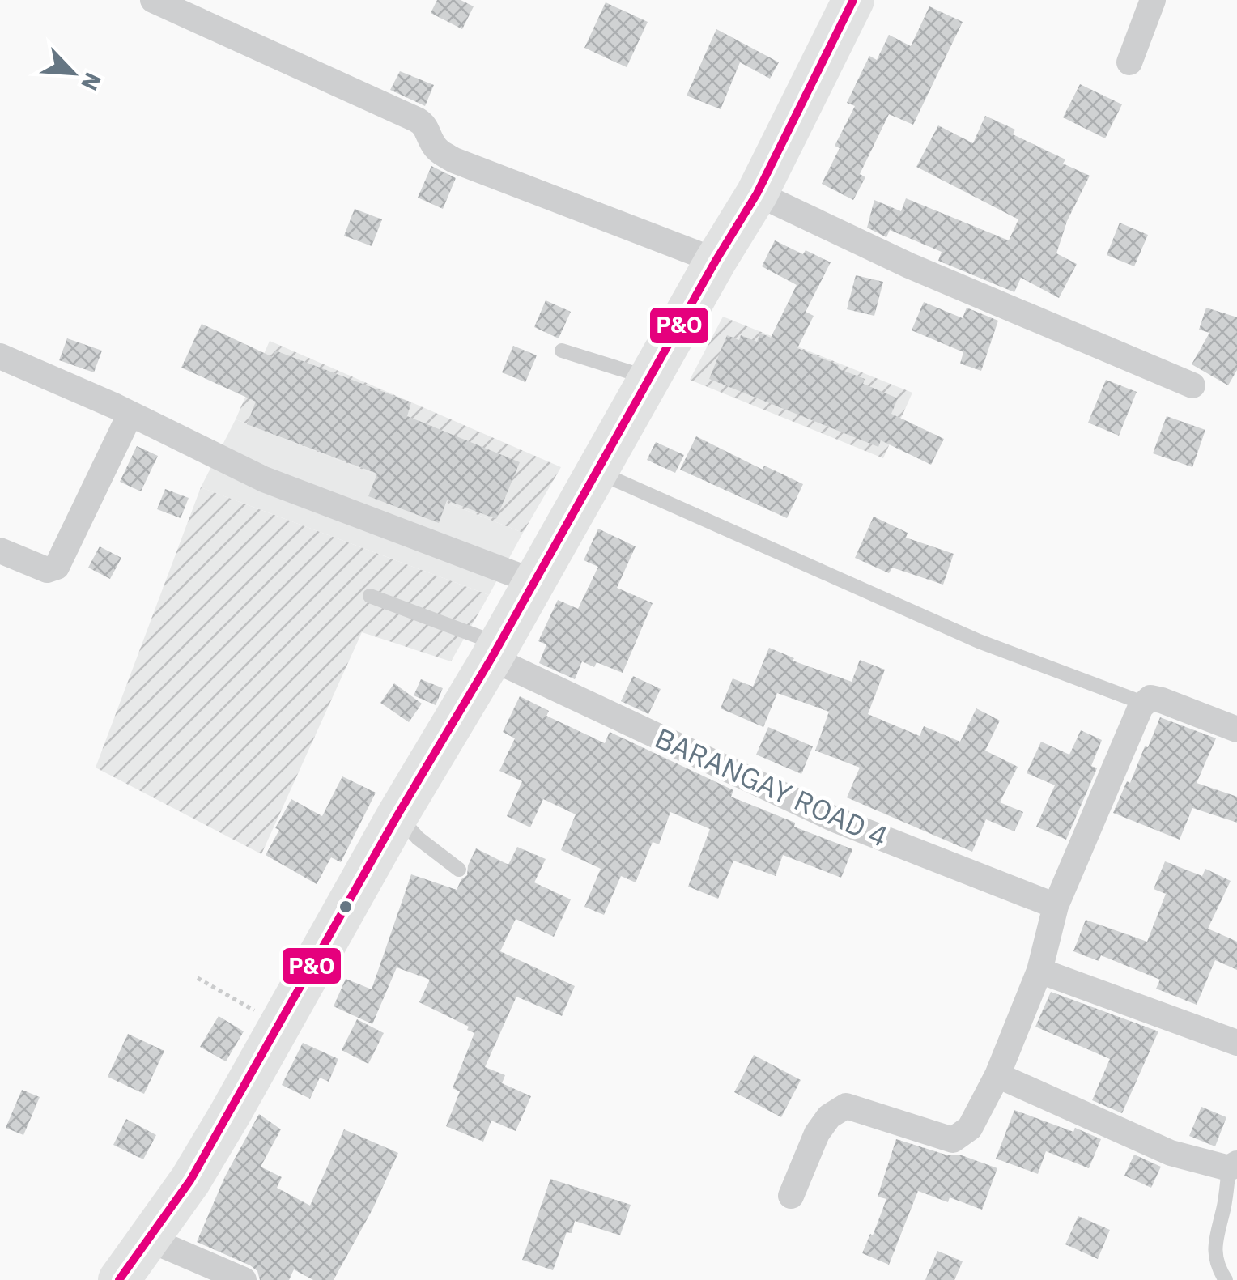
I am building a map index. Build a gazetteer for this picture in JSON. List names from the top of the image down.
{
  "streets": {
    "street": ["BARANGAY ROAD 4"]
  },
  "lines": ["transit line P&O"],
  "north": "bottom right"
}
